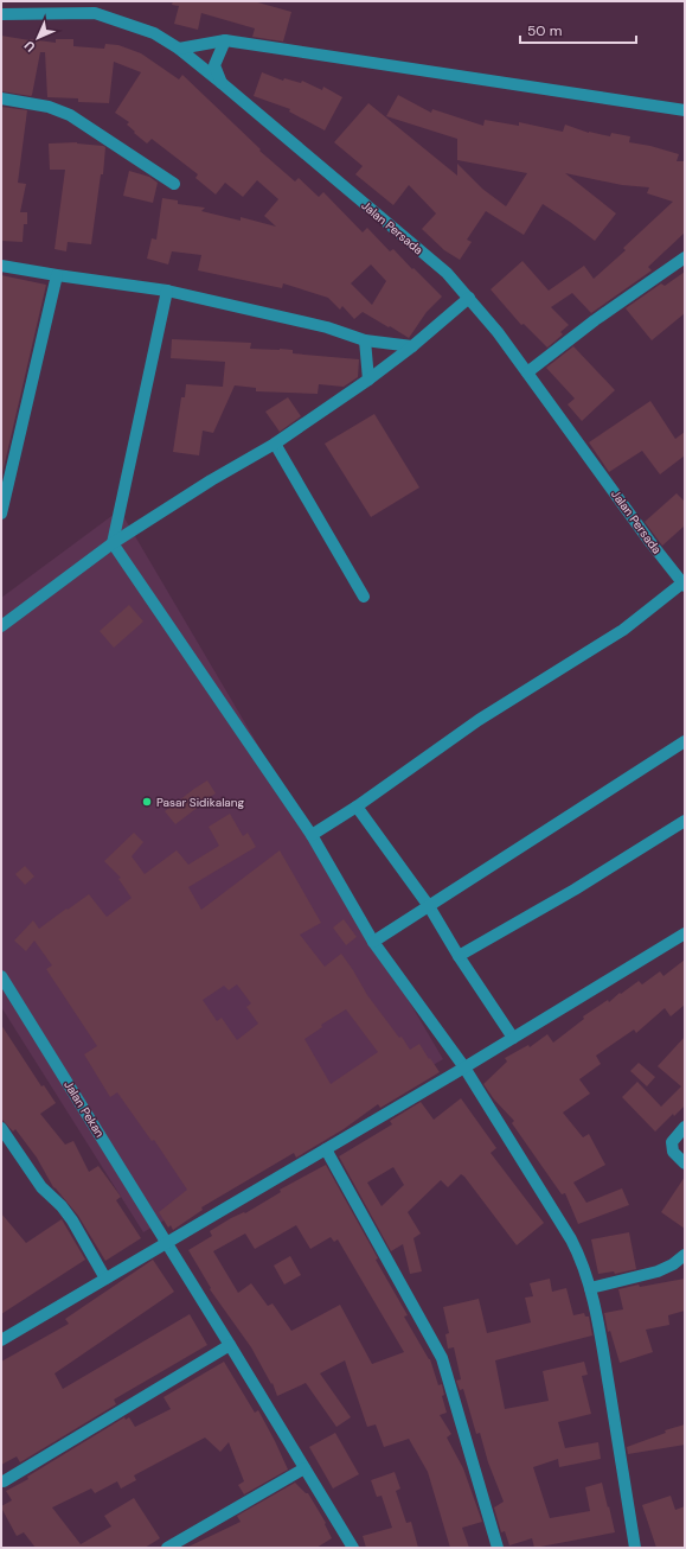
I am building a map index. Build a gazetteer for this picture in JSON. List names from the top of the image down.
{
  "streets": {
    "street": ["Jalan Persada", "Jalan Pekan"]
  },
  "places": ["Pasar Sidikalang"],
  "scale_bar": "50 m",
  "north": "bottom left"
}
